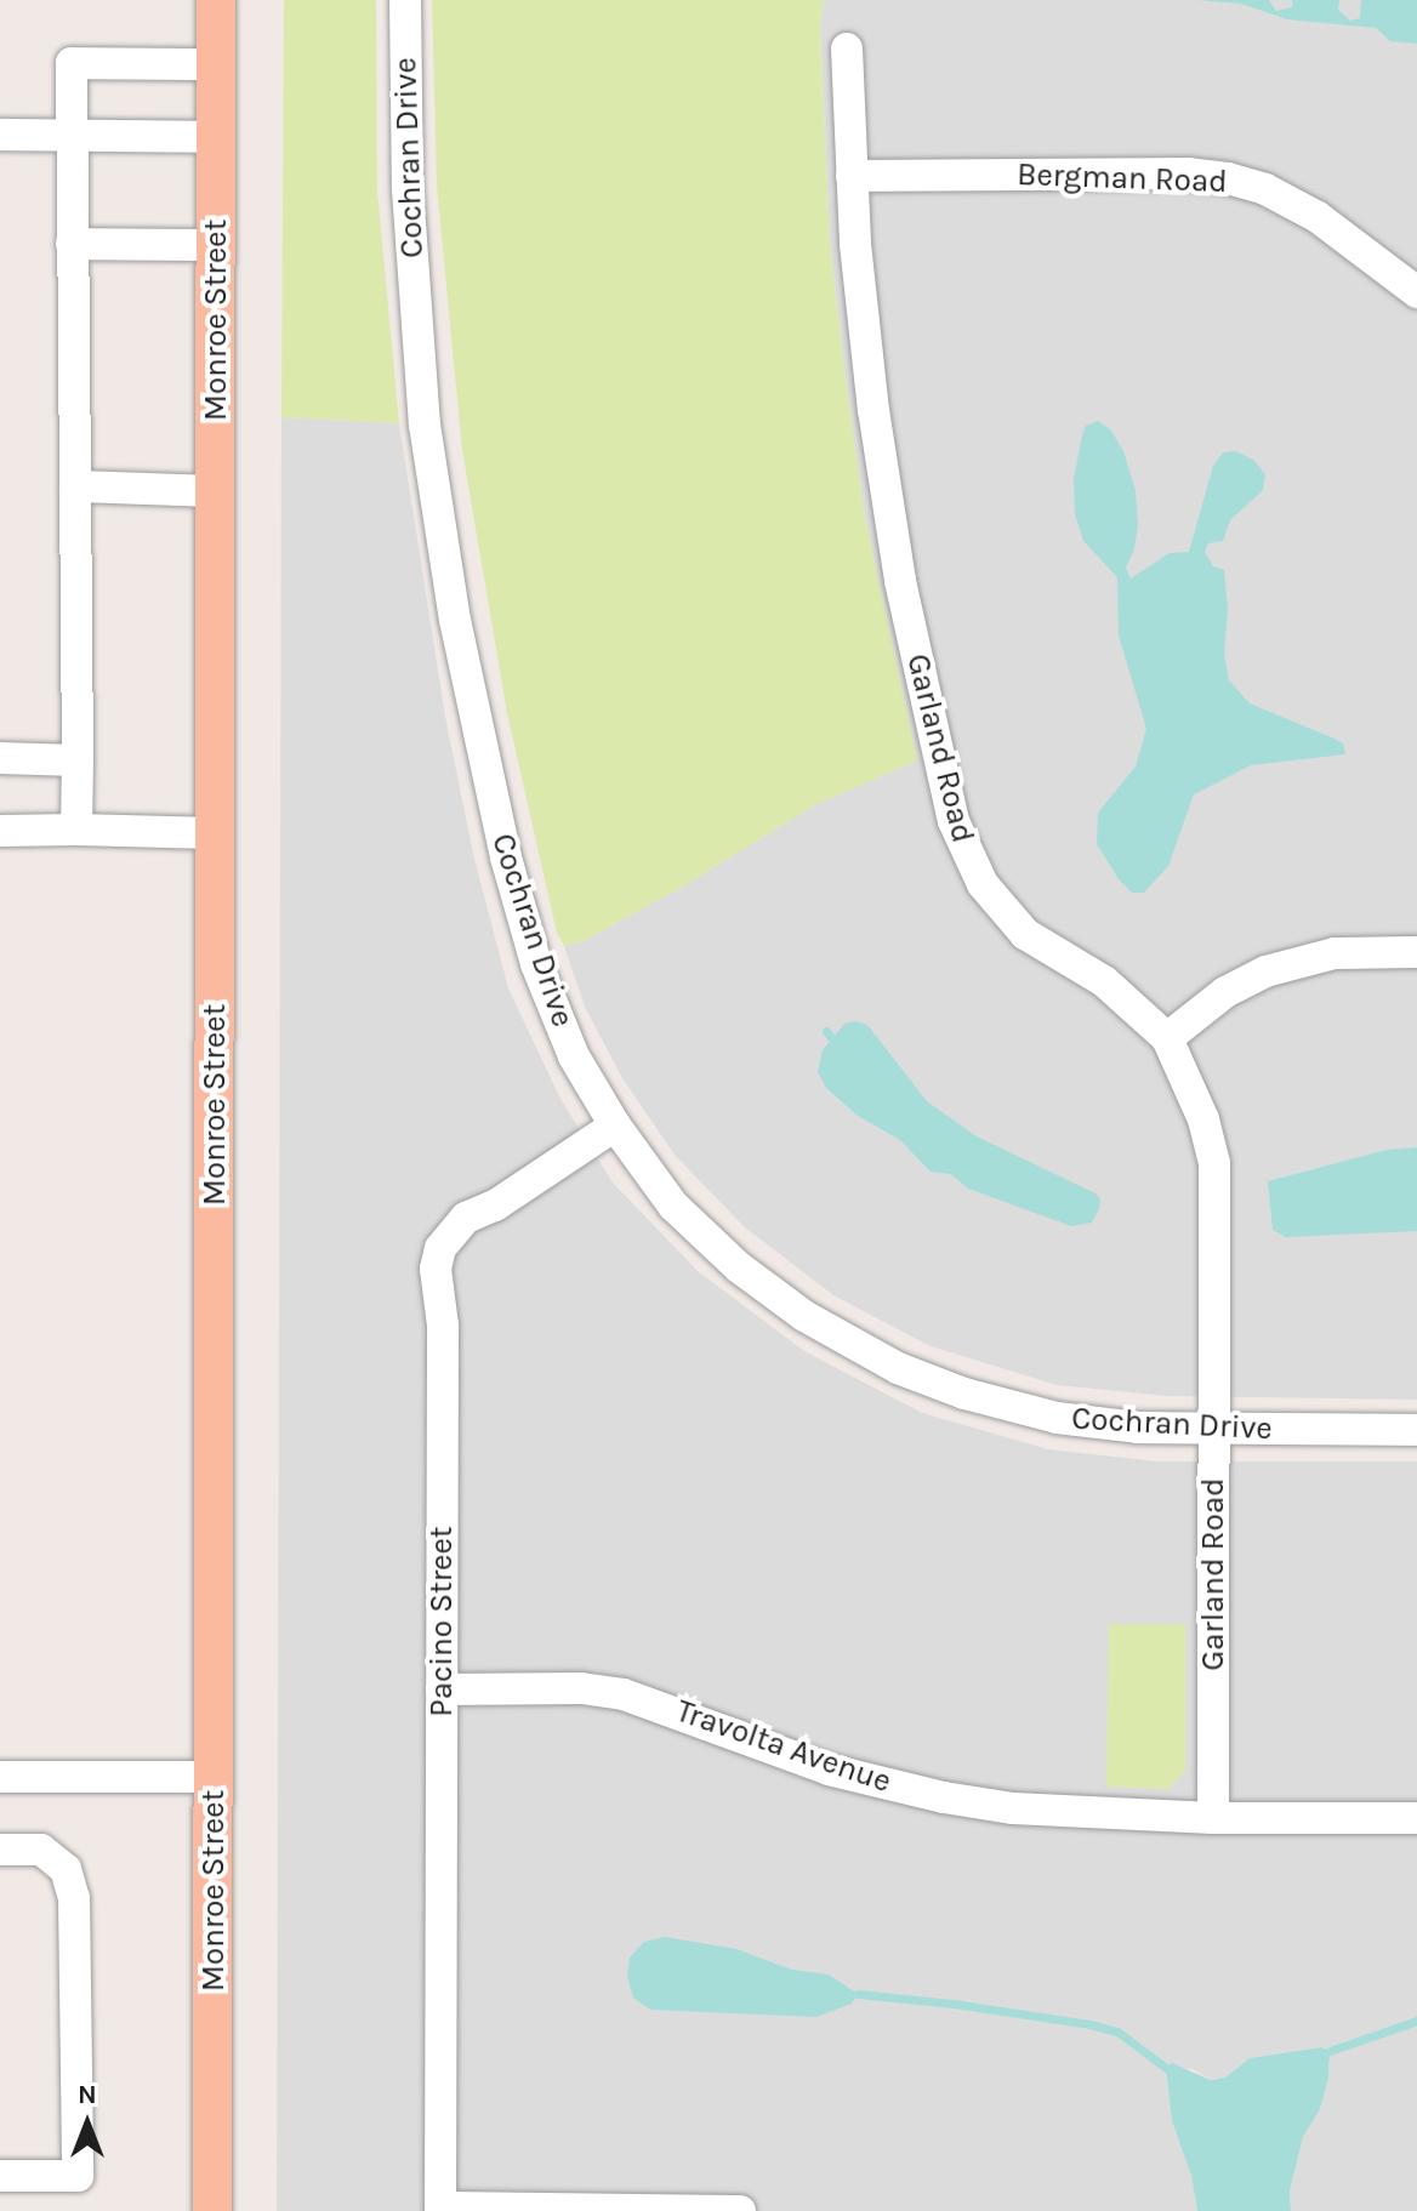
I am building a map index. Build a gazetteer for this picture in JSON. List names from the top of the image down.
{
  "streets": {
    "main road": ["Monroe Street"],
    "street": [
      "Cochran Drive",
      "Bergman Road",
      "Garland Road",
      "Pacino Street",
      "Travolta Avenue"
    ]
  },
  "crossings": [
    ["Cochran Drive", "Garland Road"],
    ["Cochran Drive", "Pacino Street"],
    ["Bergman Road", "Garland Road"],
    ["Garland Road", "Travolta Avenue"],
    ["Pacino Street", "Travolta Avenue"]
  ],
  "north": "top"
}
